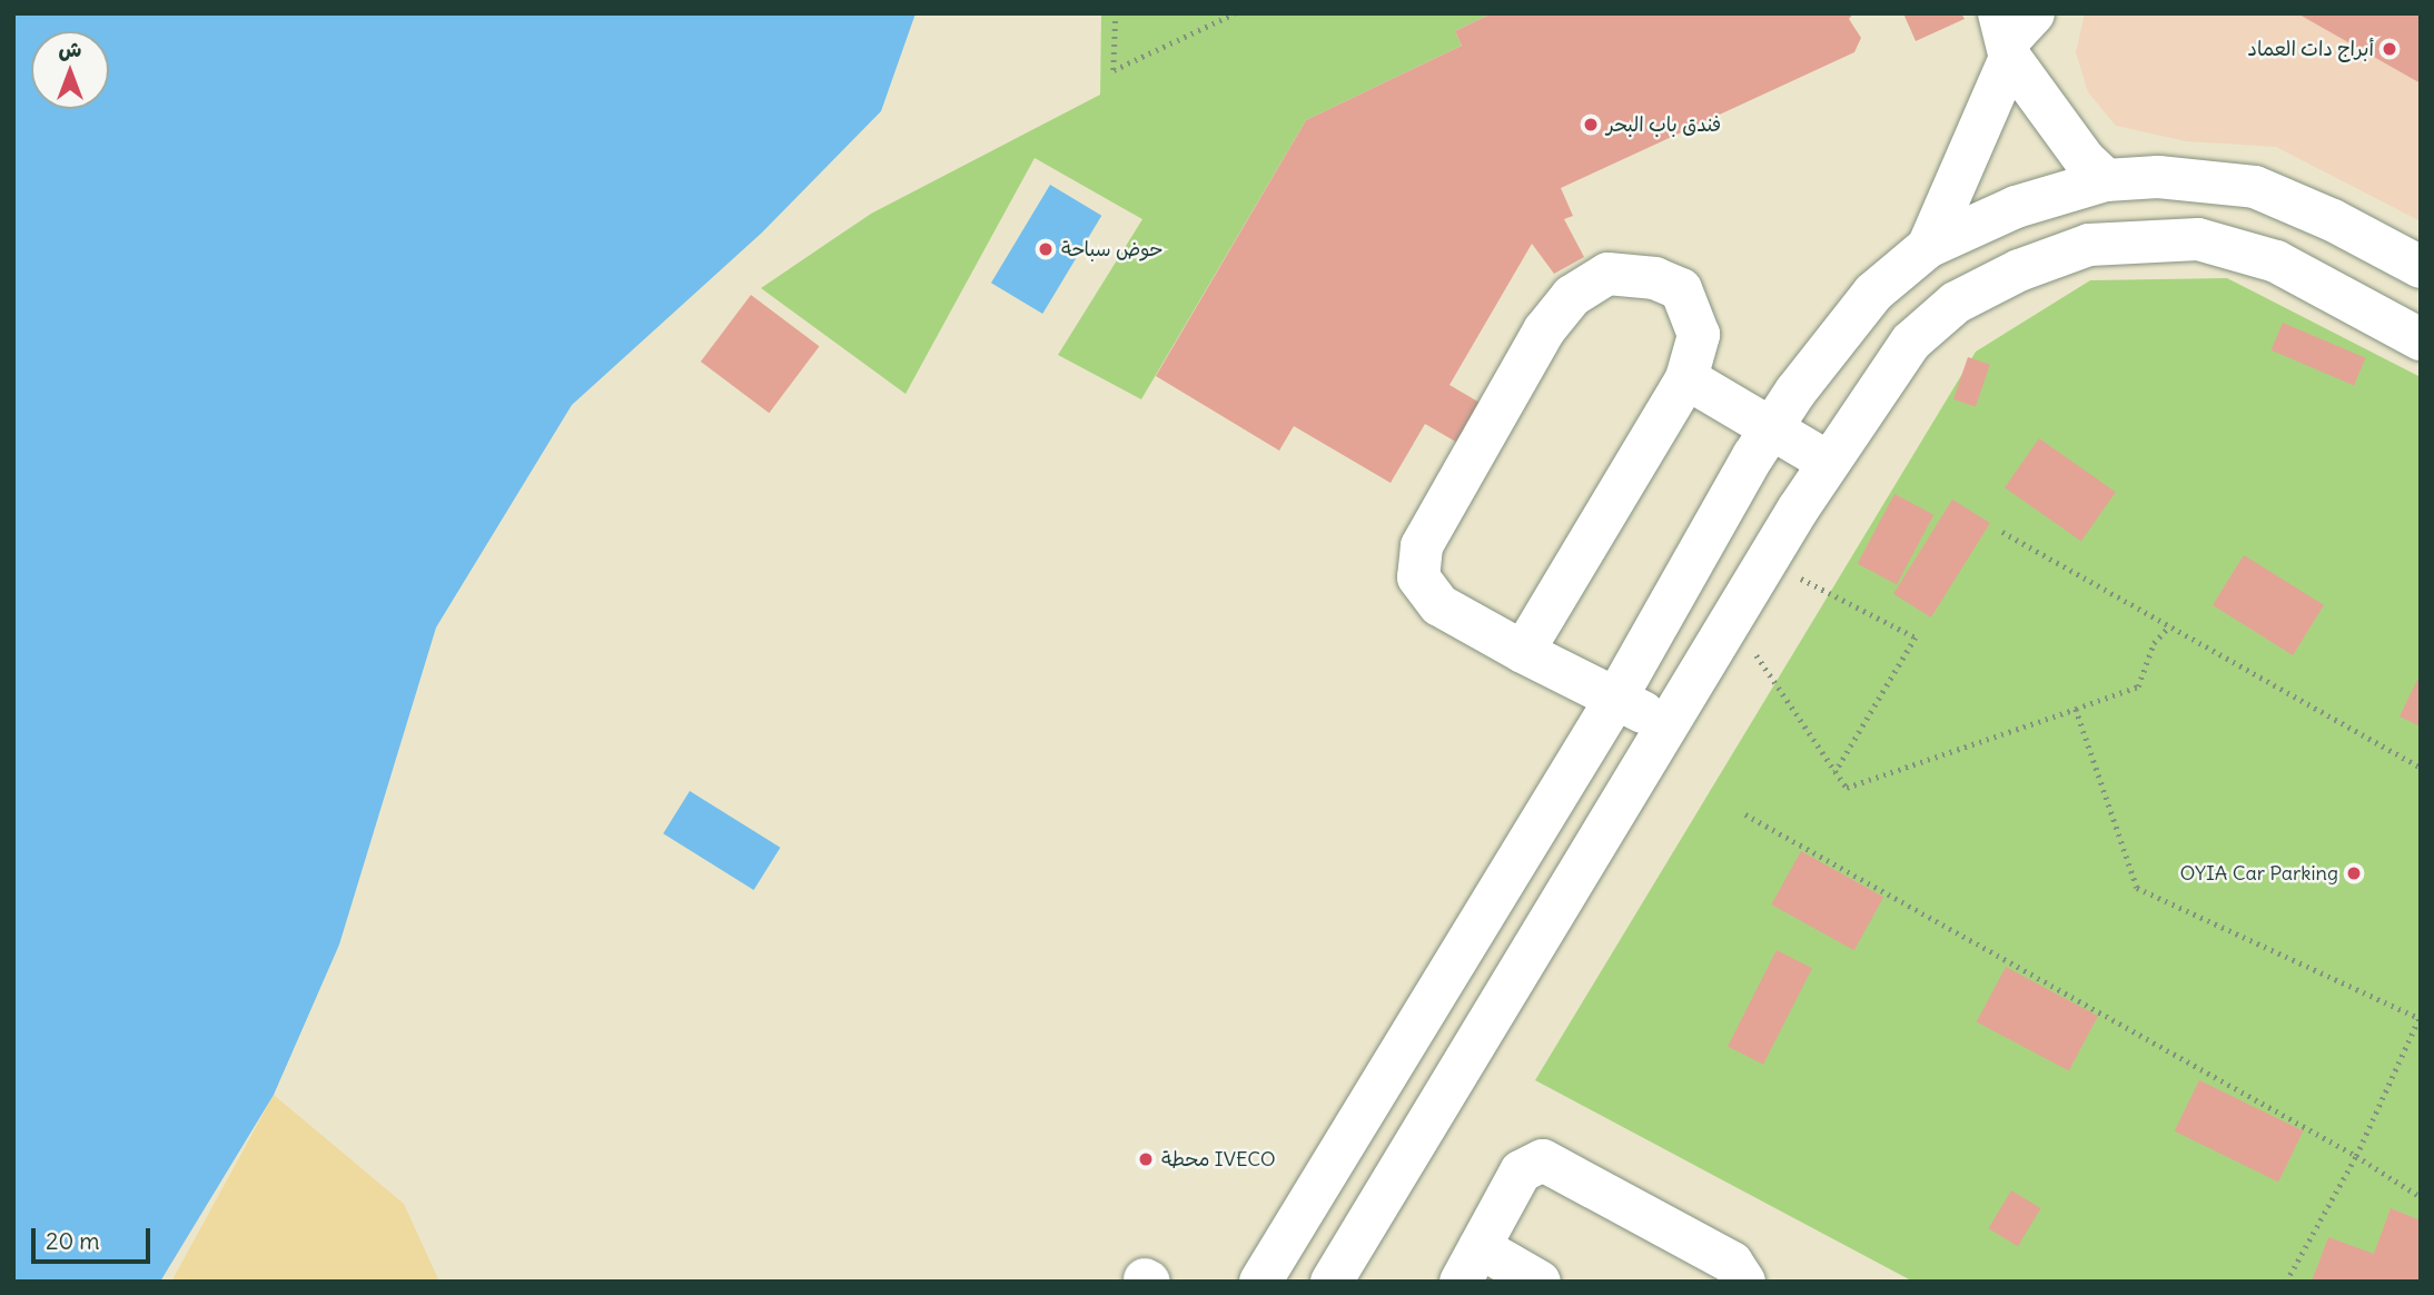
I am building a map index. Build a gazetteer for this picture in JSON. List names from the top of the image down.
{
  "places": [
    "أبراج دات العماد",
    "فندق باب البحر",
    "حوض سباحة",
    "OYIA Car Parking",
    "محطة IVECO"
  ],
  "scale_bar": "20 m",
  "north": "top"
}
